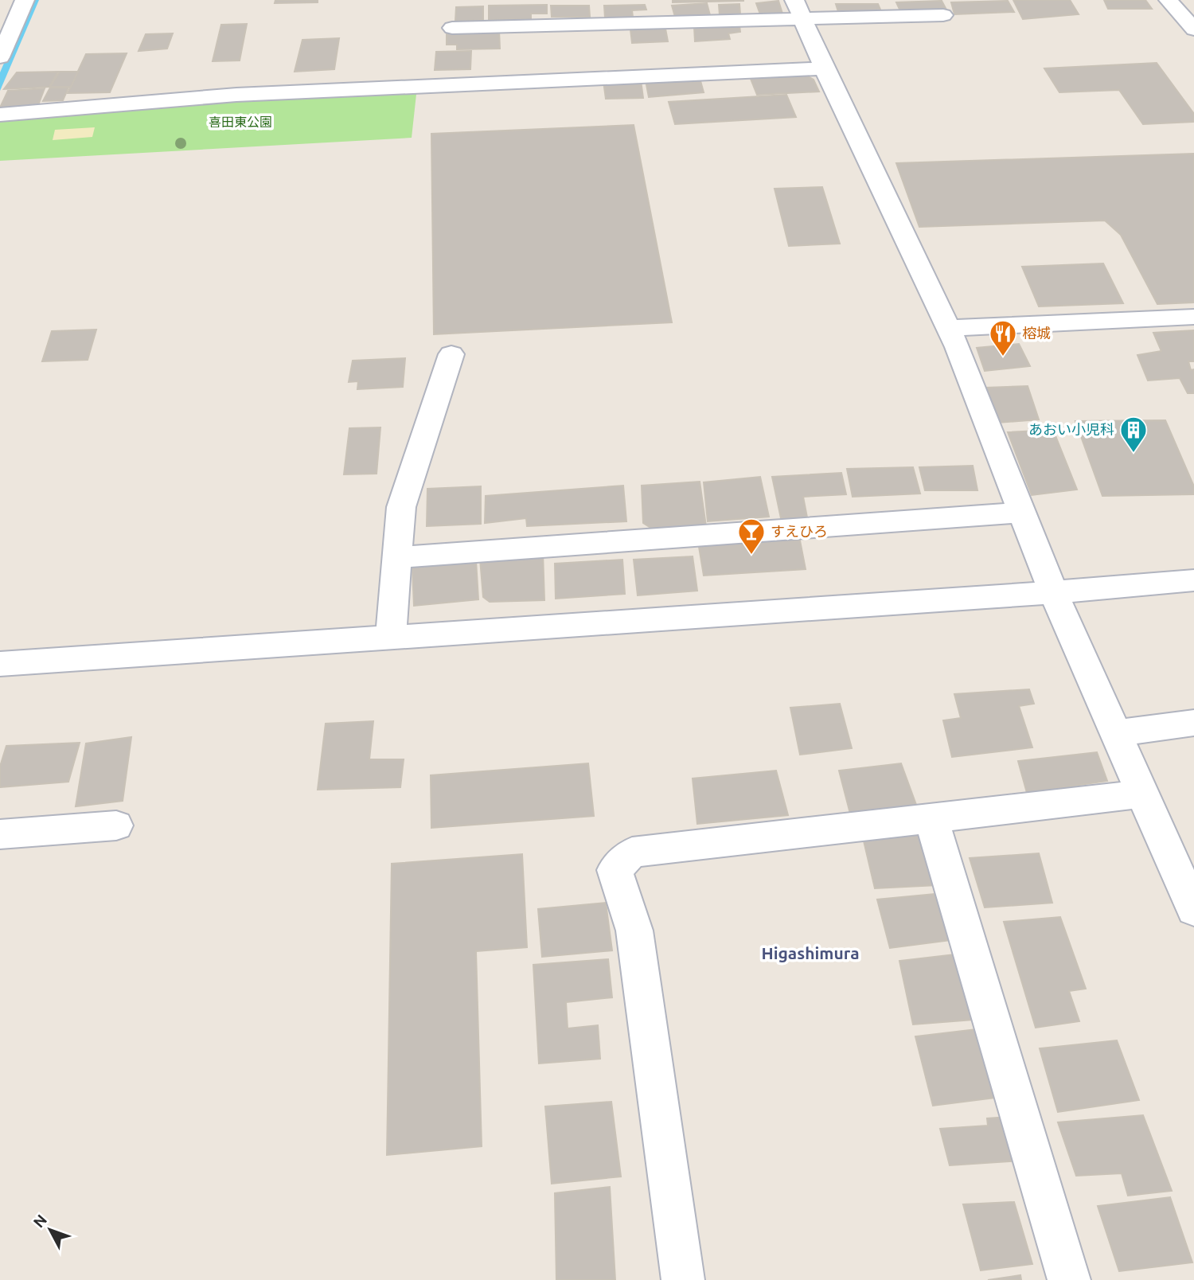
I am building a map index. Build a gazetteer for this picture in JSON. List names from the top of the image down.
{
  "districts": ["Higashimura"],
  "parks": ["喜田東公園"],
  "places": {
    "restaurant": ["榕城"],
    "building": ["あおい小児科"],
    "bar": ["すえひろ"]
  },
  "north": "top left"
}
